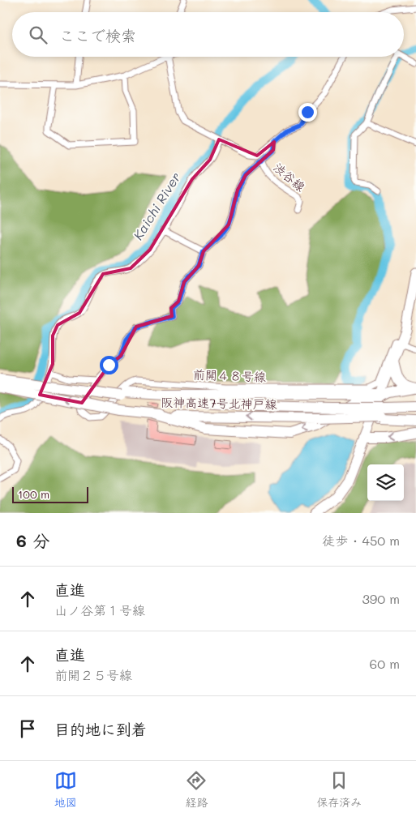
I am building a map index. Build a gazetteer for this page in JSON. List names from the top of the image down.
{
  "streets": {
    "highway": ["阪神高速7号北神戸線"],
    "street": ["渋谷線", "前開４８号線"]
  },
  "water": ["Kaichi River"],
  "scale_bar": "100 m",
  "page": {
    "search": "ここで検索",
    "scale": "100 m",
    "heading": ["6 分", "徒歩 · 450 m"],
    "list": [
      ["直進", "山ノ谷第１号線", "390 m"],
      ["直進", "前開２５号線", "60 m"],
      "目的地に到着"
    ],
    "nav": ["地図", "経路", "保存済み"]
  }
}
